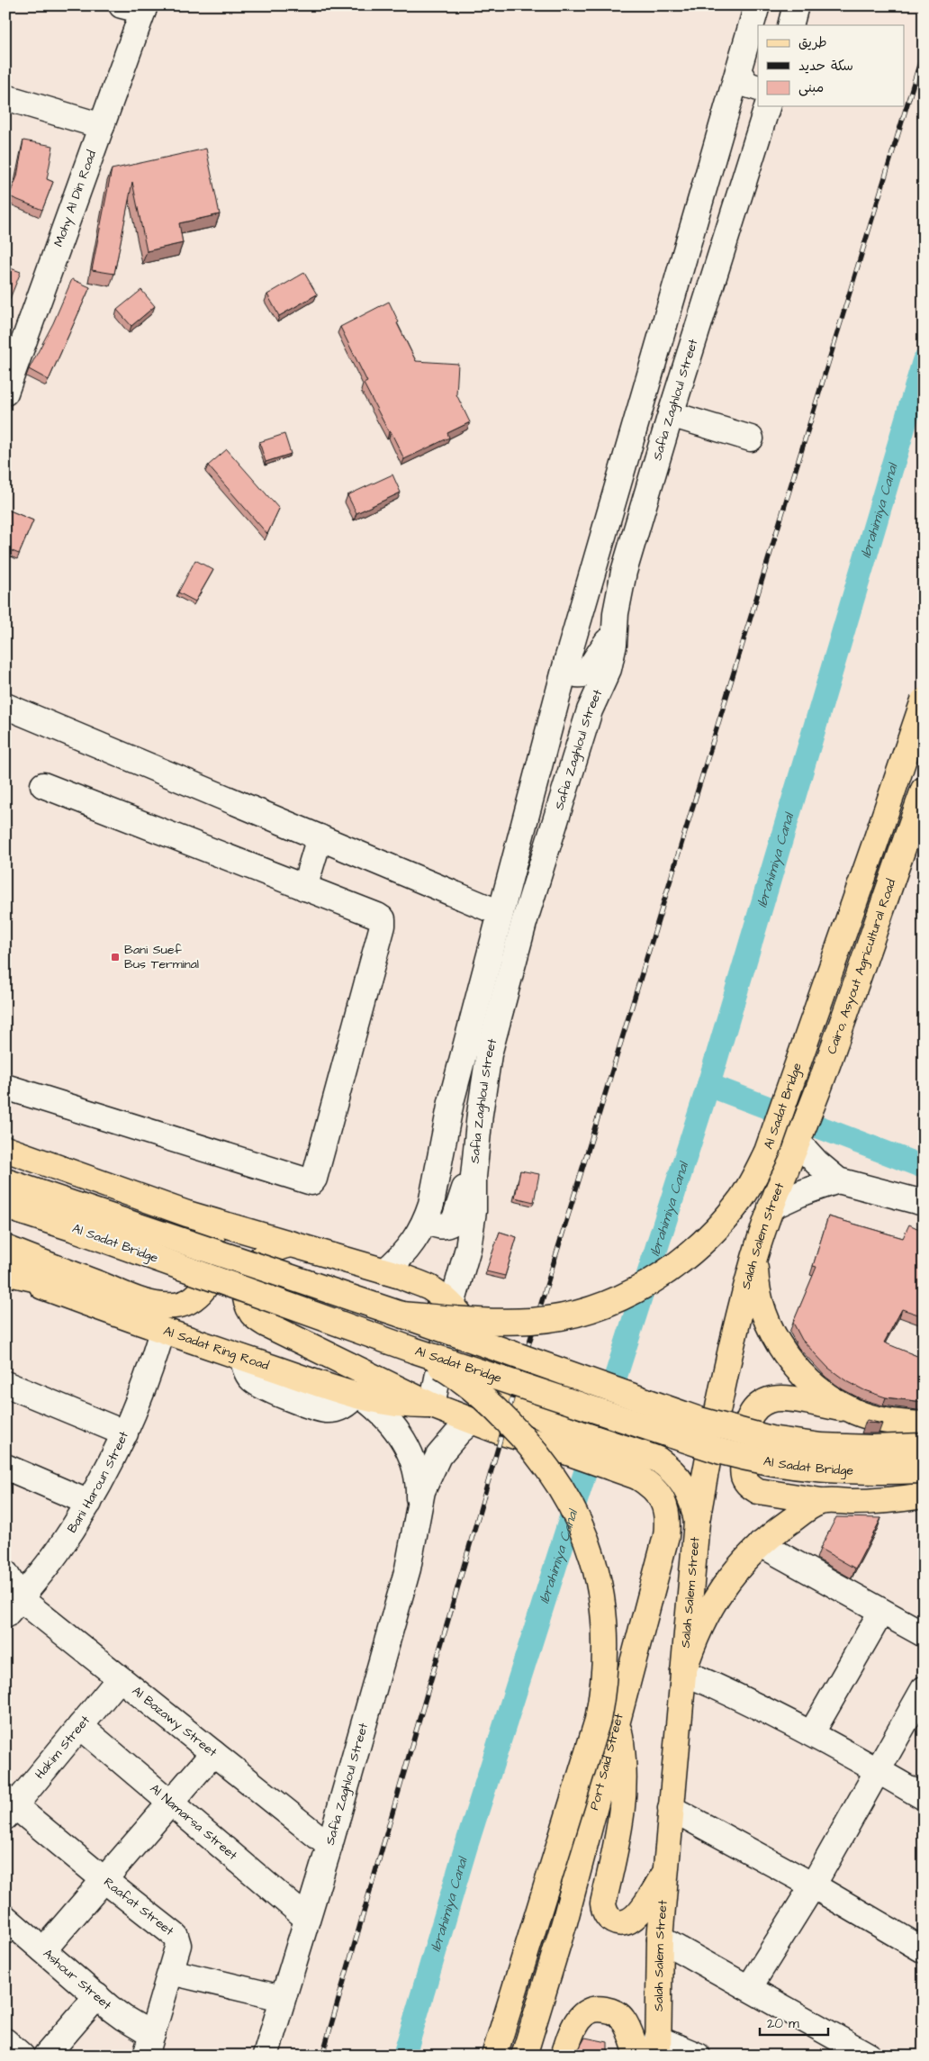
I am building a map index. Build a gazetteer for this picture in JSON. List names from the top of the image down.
{
  "streets": {
    "main road": [
      "Cairo, Asyout Agricultural Road",
      "Al Sadat Bridge",
      "Salah Salem Street",
      "Al Sadat Ring Road",
      "Port Said Street"
    ],
    "street": [
      "Mohy Al Din Road",
      "Safia Zaghloul Street",
      "Bani Haroun Street",
      "Al Bazawy Street",
      "Hakim Street",
      "Al Namarsa Street",
      "Raafat Street",
      "Ashour Street"
    ]
  },
  "crossings": [
    ["Safia Zaghloul Street", "Al Sadat Ring Road"],
    ["Safia Zaghloul Street", "Al Bazawy Street"],
    ["Safia Zaghloul Street", "Al Namarsa Street"],
    ["Cairo, Asyout Agricultural Road", "Salah Salem Street"],
    ["Al Sadat Ring Road", "Bani Haroun Street"],
    ["Bani Haroun Street", "Al Bazawy Street"],
    ["Al Bazawy Street", "Hakim Street"],
    ["Hakim Street", "Al Namarsa Street"],
    ["Hakim Street", "Raafat Street"],
    ["Raafat Street", "Ashour Street"]
  ],
  "water": ["Ibrahimiya Canal"],
  "places": {
    "transit": ["Bani Suef Bus Terminal"]
  },
  "legend": ["طريق", "سكة حديد", "مبنى"],
  "scale_bar": "20 m"
}
